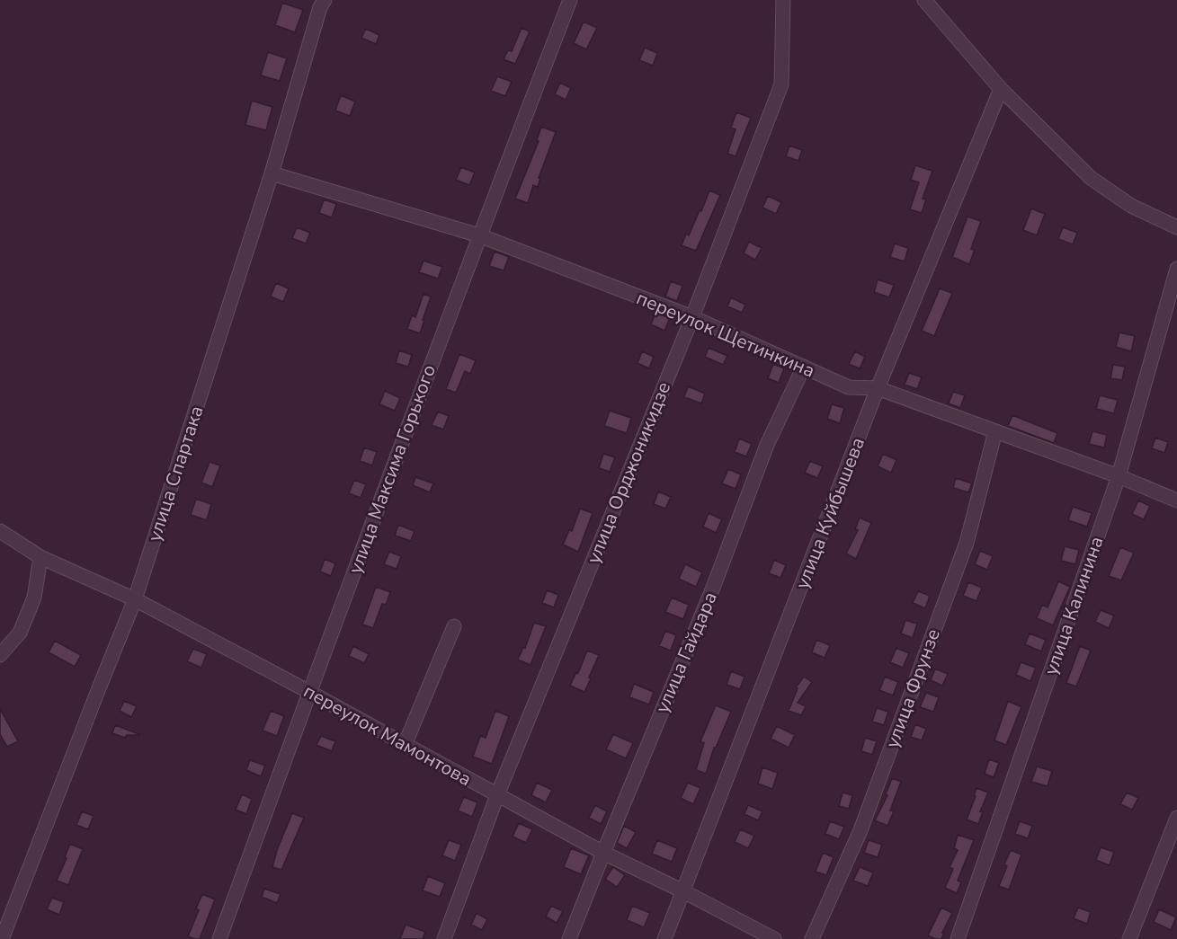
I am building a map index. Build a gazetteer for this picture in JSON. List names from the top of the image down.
{
  "streets": {
    "street": [
      "переулок Щетинкина",
      "улица Максима Горького",
      "улица Орджоникидзе",
      "улица Спартака",
      "улица Куйбышева",
      "улица Калинина",
      "улица Гайдара",
      "улица Фрунзе",
      "переулок Мамонтова"
    ]
  },
  "crossings": [
    ["переулок Щетинкина", "улица Максима Горького"],
    ["переулок Щетинкина", "улица Орджоникидзе"],
    ["переулок Щетинкина", "улица Спартака"],
    ["переулок Щетинкина", "улица Куйбышева"],
    ["переулок Щетинкина", "улица Калинина"],
    ["переулок Щетинкина", "улица Гайдара"],
    ["переулок Щетинкина", "улица Фрунзе"],
    ["улица Максима Горького", "переулок Мамонтова"],
    ["улица Орджоникидзе", "переулок Мамонтова"],
    ["улица Спартака", "переулок Мамонтова"],
    ["улица Куйбышева", "переулок Мамонтова"],
    ["улица Гайдара", "переулок Мамонтова"]
  ]
}
